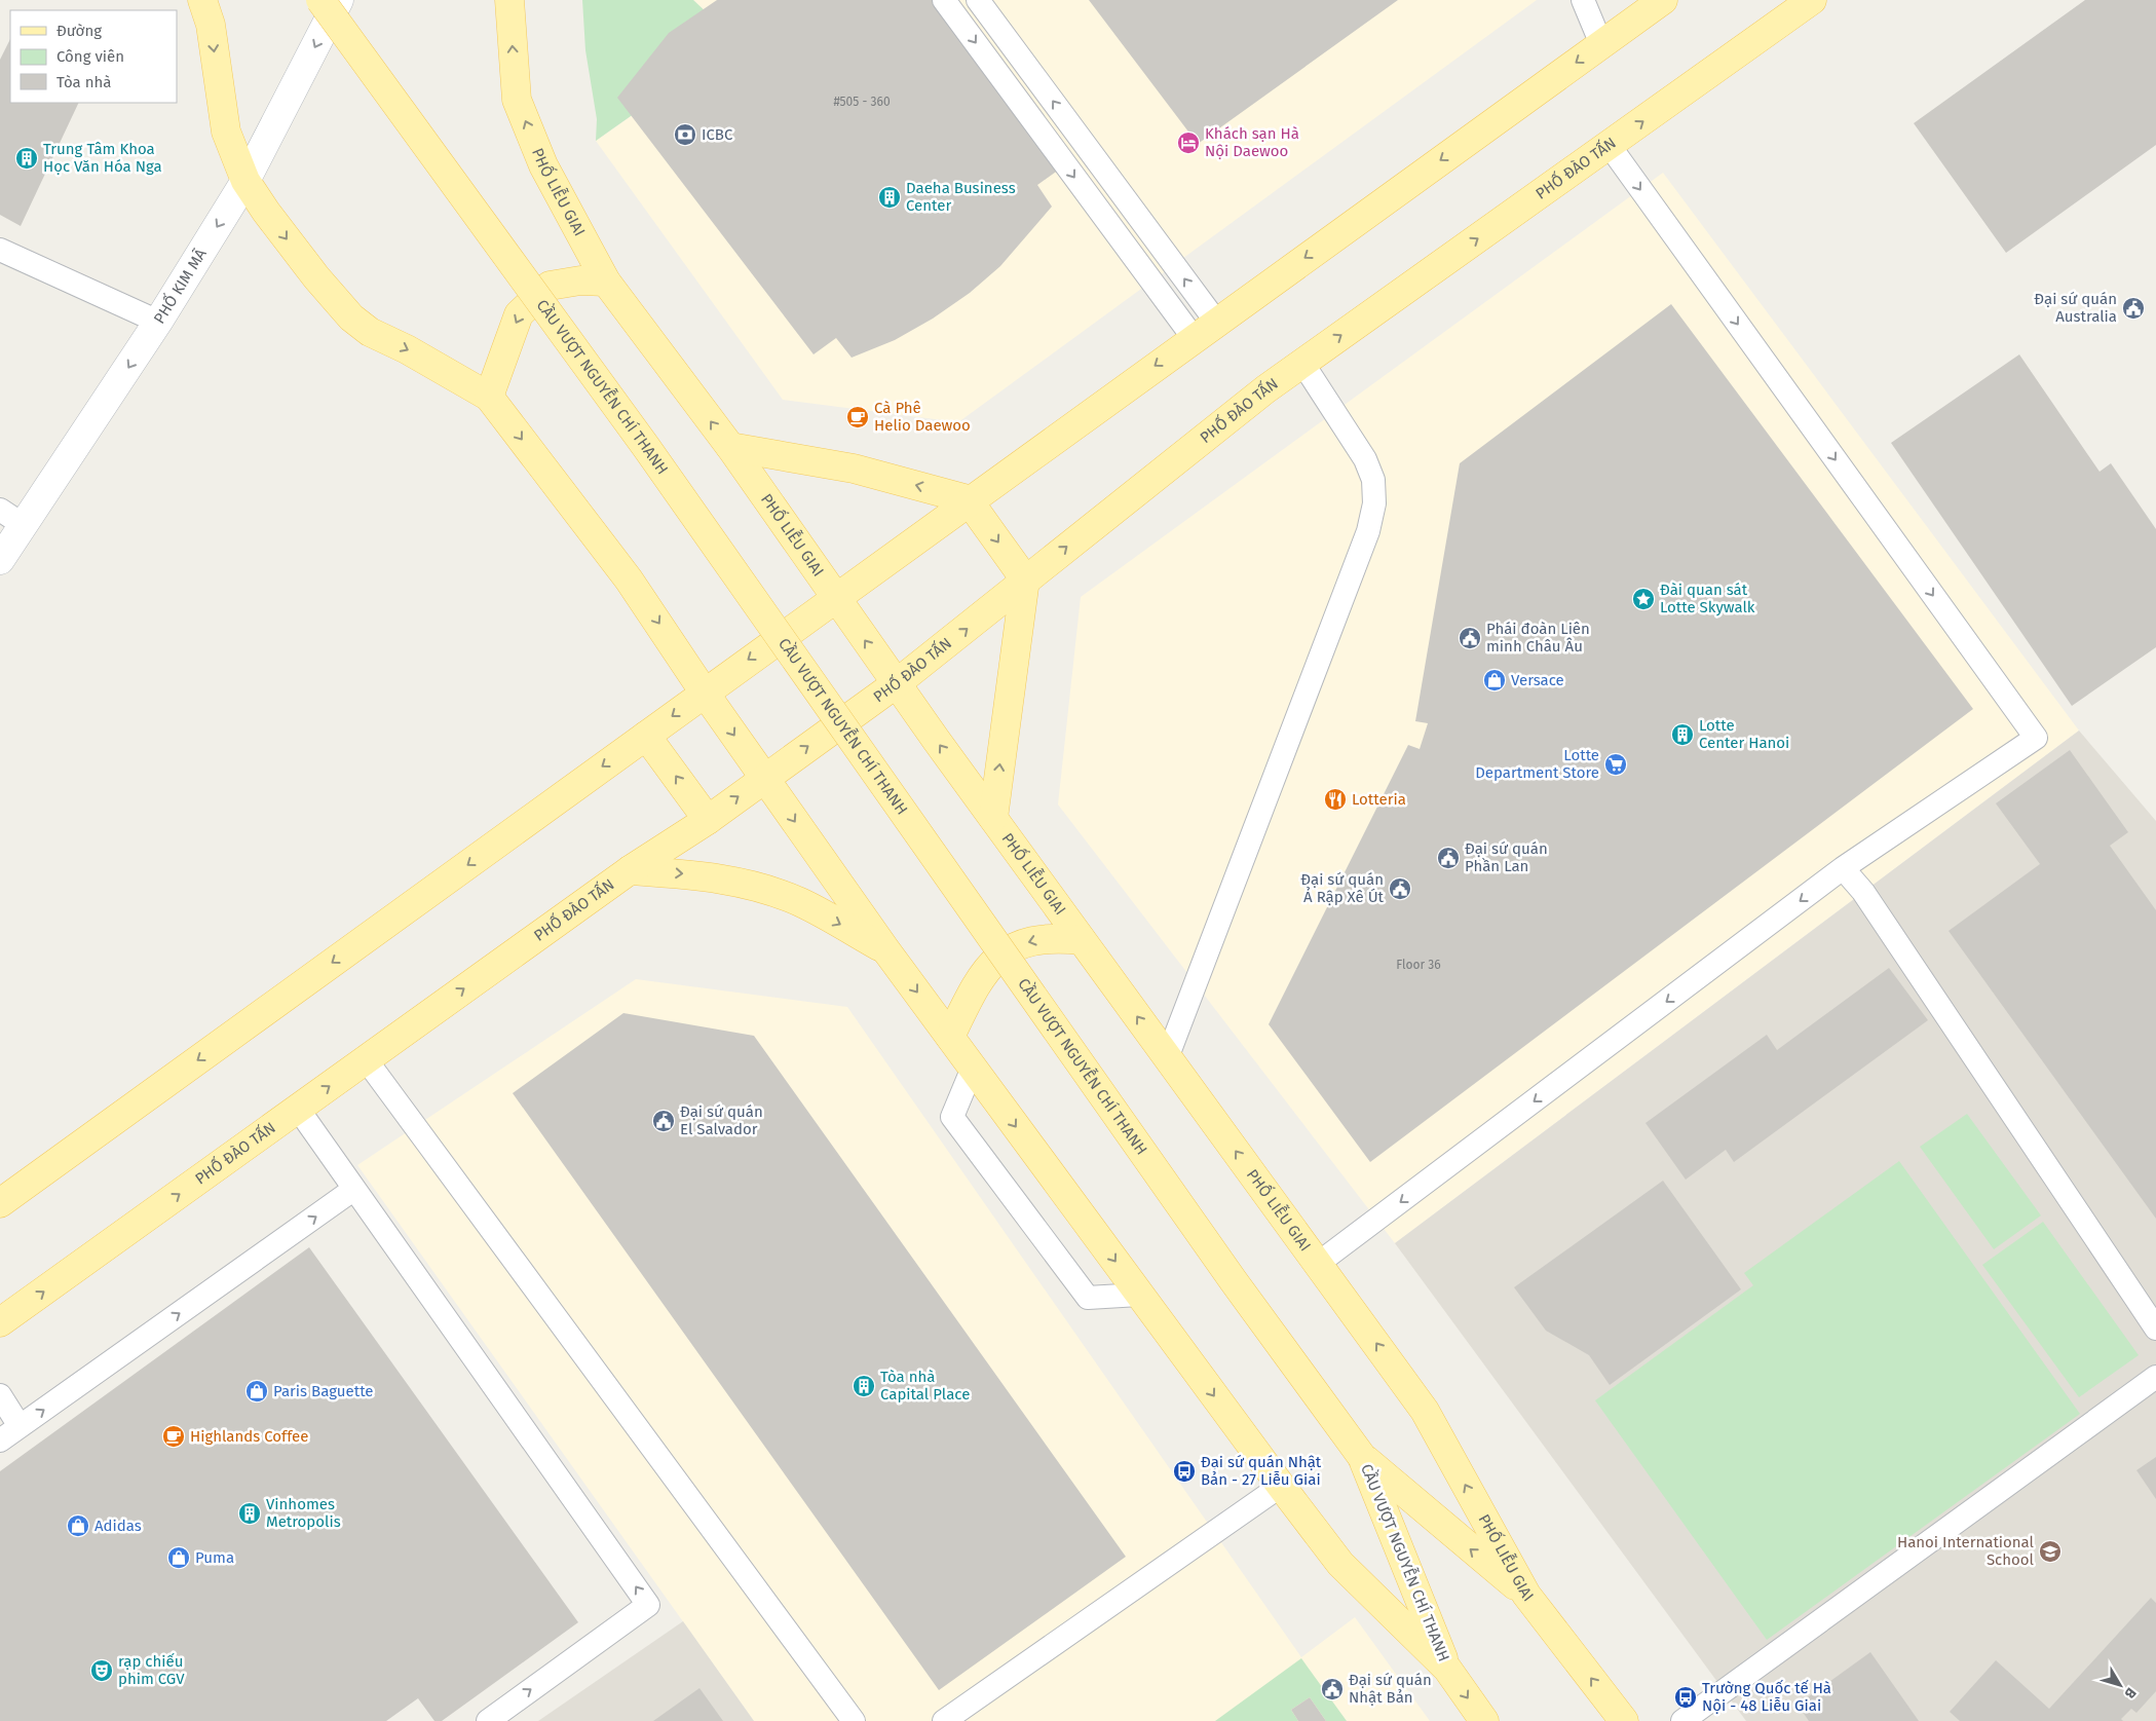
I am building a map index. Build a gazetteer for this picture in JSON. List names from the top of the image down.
{
  "streets": {
    "main road": [
      "PHỐ ĐÀO TẤN",
      "PHỐ LIỄU GIAI",
      "PHỐ KIM MÃ",
      "CẦU VƯỢT NGUYỄN CHÍ THANH"
    ]
  },
  "crossings": [
    ["PHỐ ĐÀO TẤN", "PHỐ LIỄU GIAI"],
    ["PHỐ LIỄU GIAI", "CẦU VƯỢT NGUYỄN CHÍ THANH"]
  ],
  "one_way": ["PHỐ KIM MÃ"],
  "places": {
    "bank": ["ICBC"],
    "hotel": ["Khách sạn Hà Nội Daewoo"],
    "building": [
      "Trung Tâm Khoa Học Văn Hóa Nga",
      "Daeha Business Center",
      "Lotte Center Hanoi",
      "Tòa nhà Capital Place",
      "Vinhomes Metropolis"
    ],
    "public building": [
      "Đại sứ quán Australia",
      "Phái đoàn Liên minh Châu Âu",
      "Đại sứ quán Phần Lan",
      "Đại sứ quán Ả Rập Xê Út",
      "Đại sứ quán El Salvador",
      "Đại sứ quán Nhật Bản"
    ],
    "cafe": ["Cà Phê Helio Daewoo", "Highlands Coffee"],
    "place": ["Đài quan sát Lotte Skywalk"],
    "shop": [
      "Versace",
      "Paris Baguette",
      "Adidas",
      "Puma"
    ],
    "supermarket": ["Lotte Department Store"],
    "restaurant": ["Lotteria"],
    "bus stop": ["Đại sứ quán Nhật Bản - 27 Liễu Giai", "Trường Quốc tế Hà Nội - 48 Liễu Giai"],
    "school or university": ["Hanoi International School"],
    "theatre": ["rạp chiếu phim CGV"]
  },
  "house_numbers": ["#505 - 360", "Floor 36"],
  "legend": ["Đường", "Công viên", "Tòa nhà"],
  "north": "bottom right"
}
